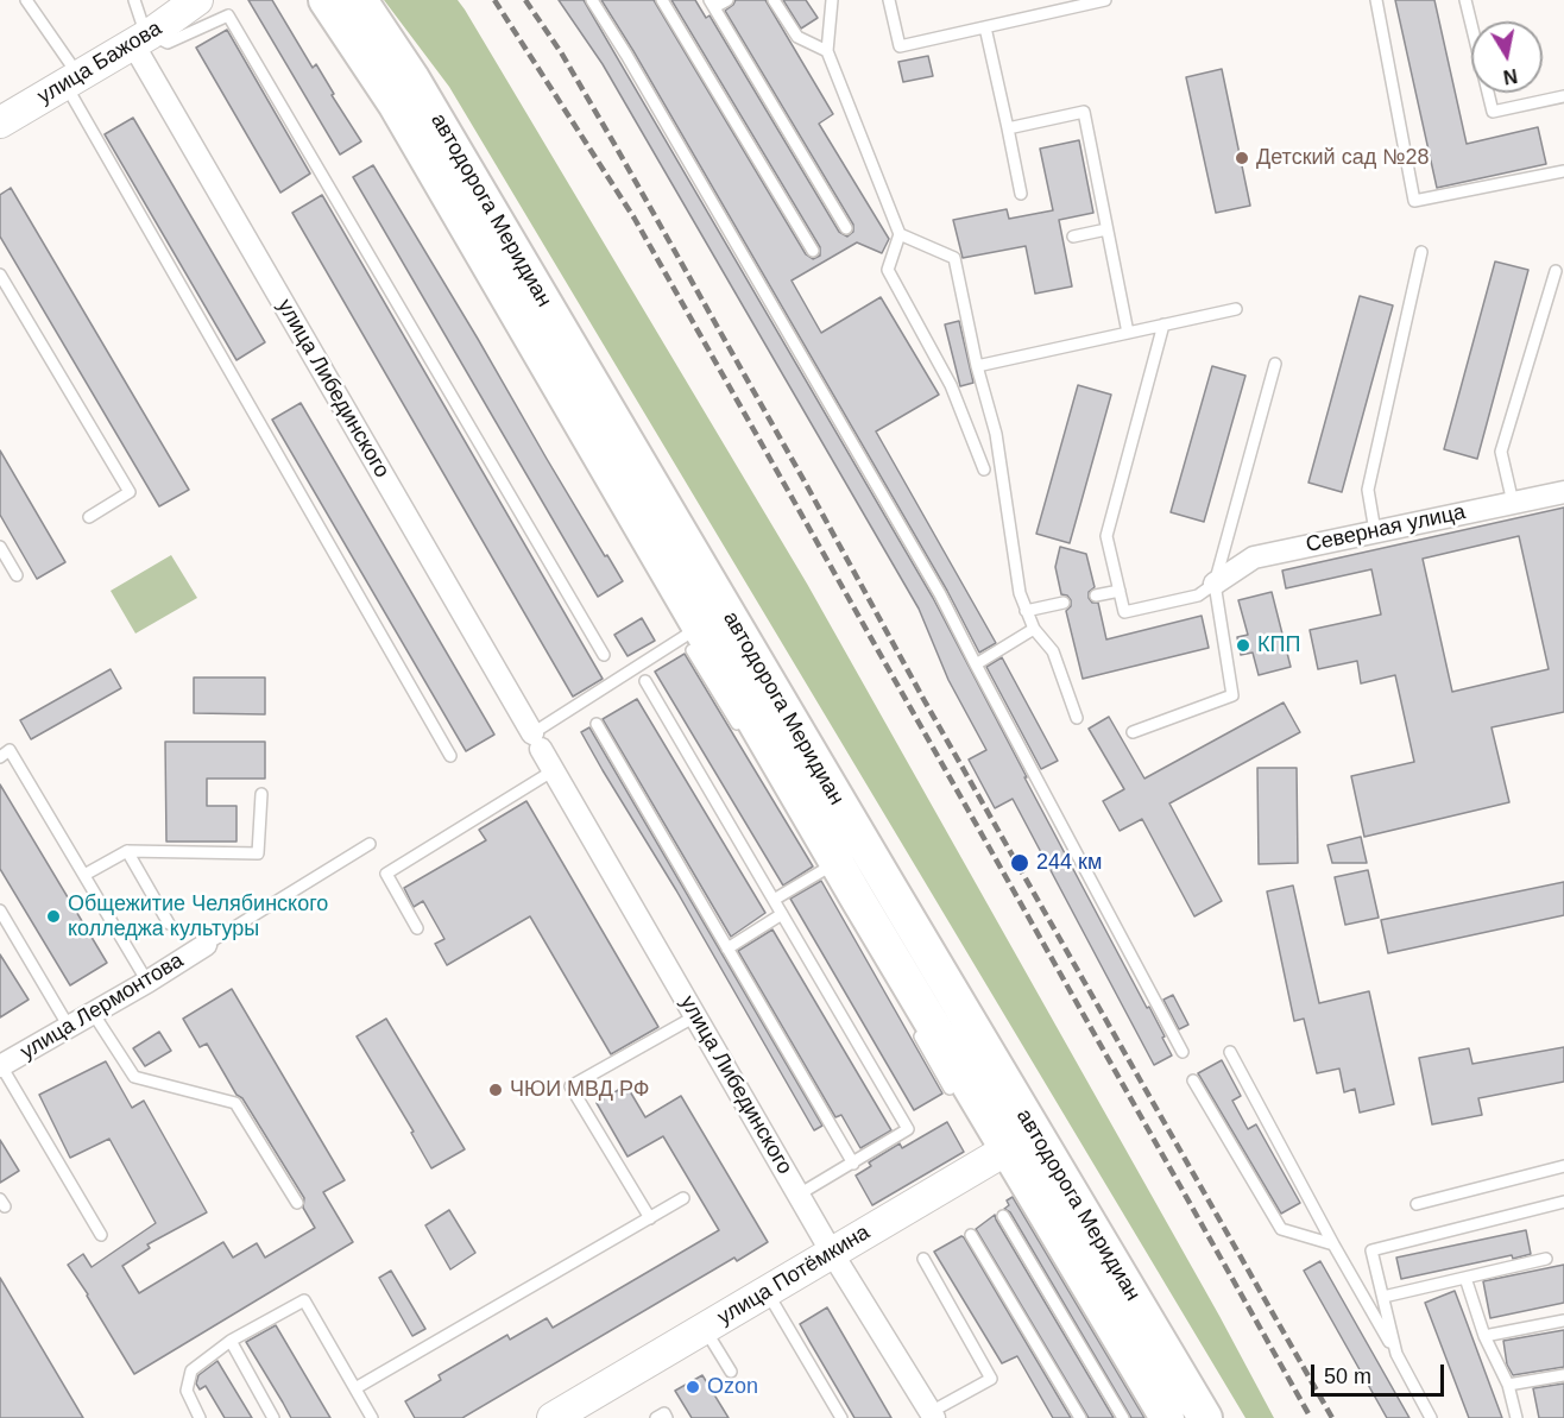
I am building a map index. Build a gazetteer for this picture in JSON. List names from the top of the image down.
{
  "streets": {
    "main road": ["автодорога Меридиан"],
    "street": [
      "улица Бажова",
      "улица Либединского",
      "Северная улица",
      "улица Лермонтова",
      "улица Потёмкина"
    ]
  },
  "crossings": [
    ["улица Бажова", "улица Либединского"],
    ["автодорога Меридиан", "улица Потёмкина"],
    ["улица Либединского", "улица Потёмкина"]
  ],
  "places": [
    "Детский сад №28",
    "КПП",
    "244 км",
    "Общежитие Челябинского колледжа культуры",
    "ЧЮИ МВД РФ",
    "Ozon"
  ],
  "scale_bar": "50 m",
  "north": "bottom"
}
